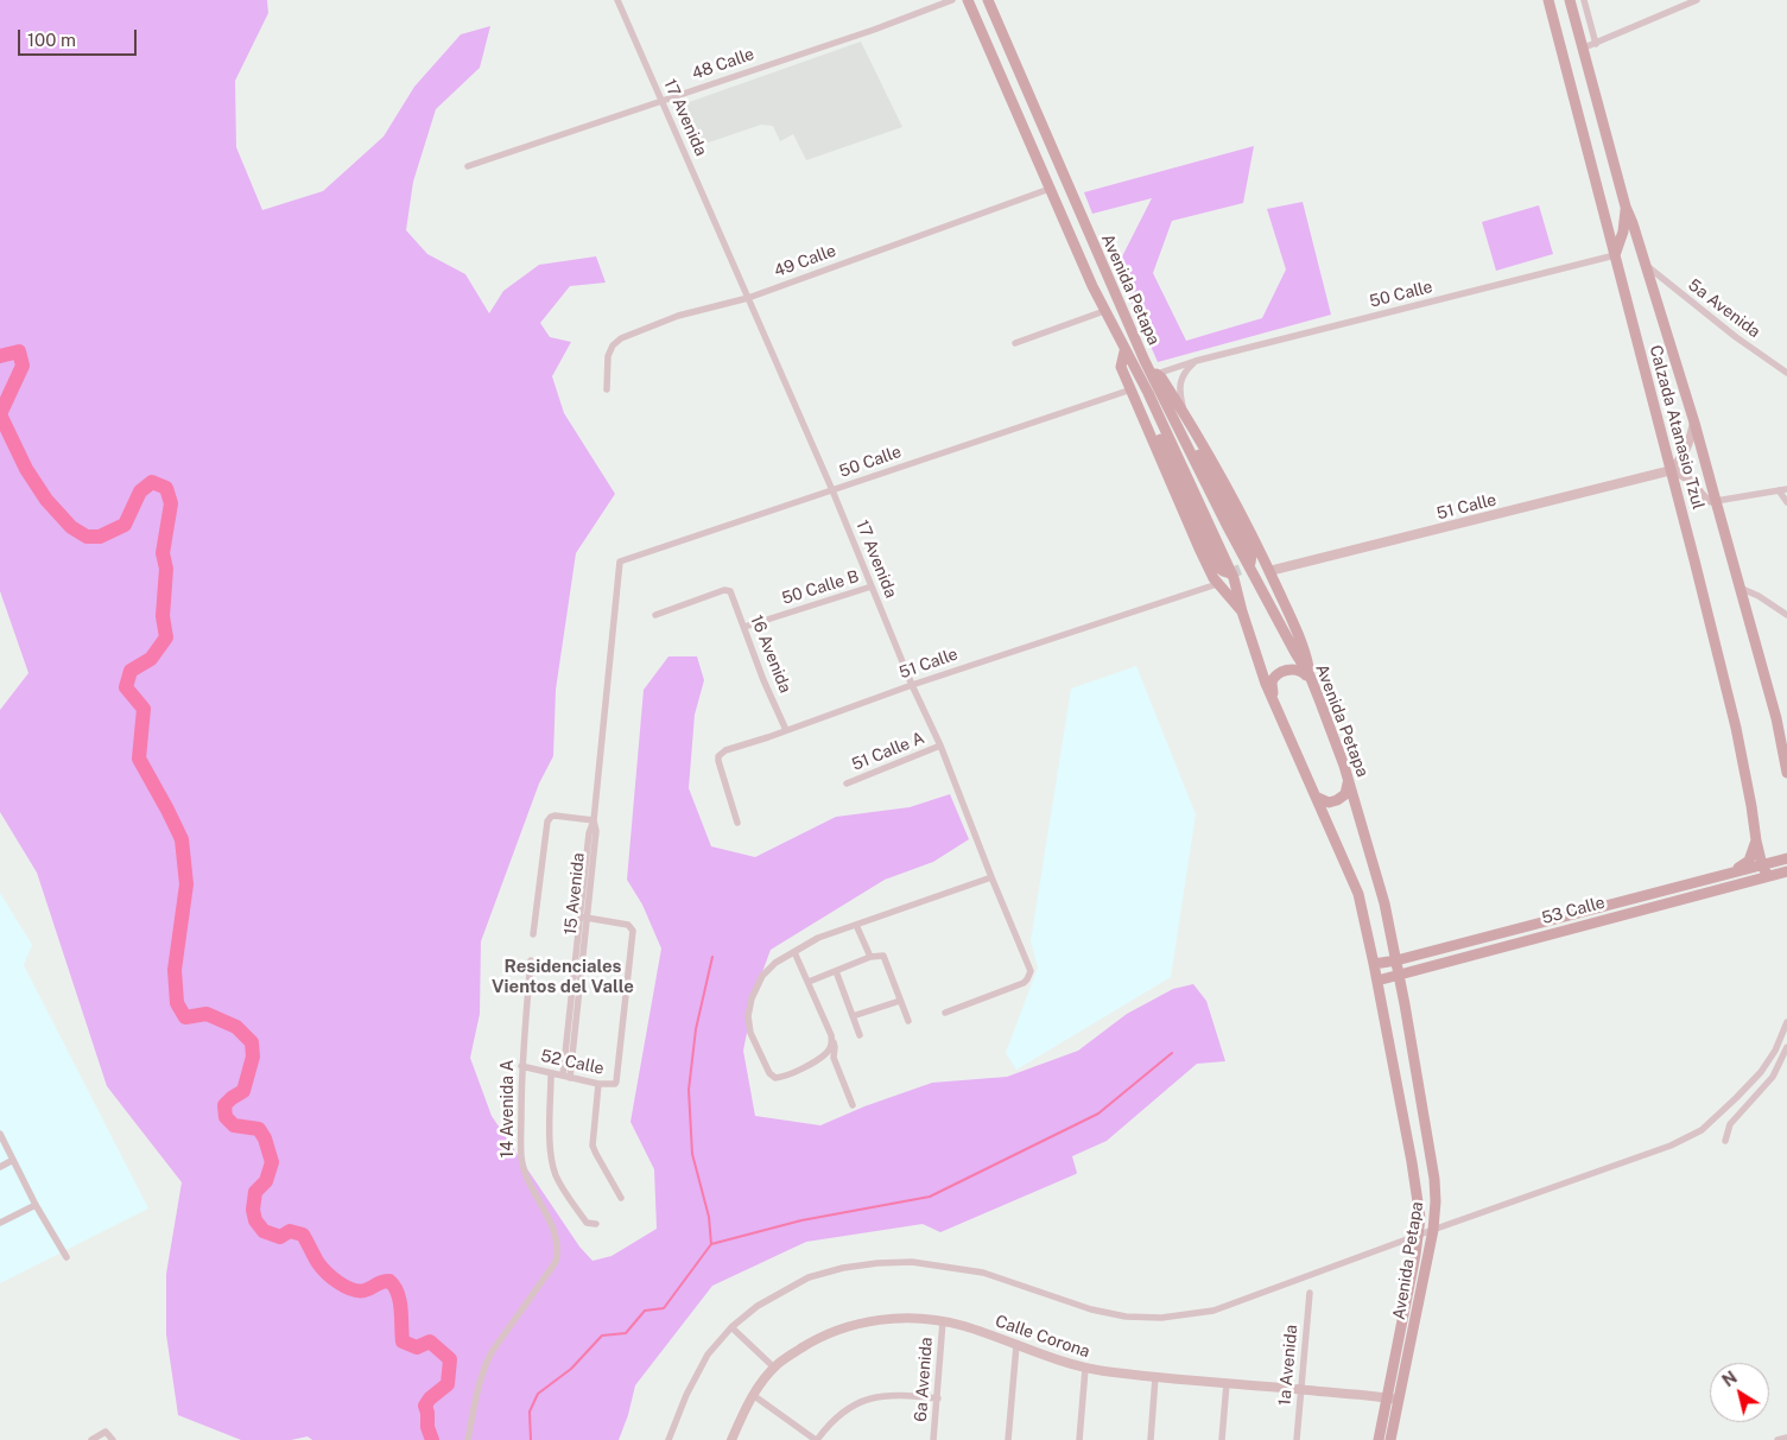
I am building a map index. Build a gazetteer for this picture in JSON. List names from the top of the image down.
{
  "streets": {
    "main road": ["Avenida Petapa", "Calzada Atanasio Tzul", "53 Calle"],
    "street": [
      "48 Calle",
      "17 Avenida",
      "49 Calle",
      "50 Calle",
      "5a Avenida",
      "51 Calle",
      "50 Calle B",
      "16 Avenida",
      "51 Calle A",
      "15 Avenida",
      "52 Calle",
      "14 Avenida A",
      "Calle Corona",
      "1a Avenida",
      "6a Avenida"
    ]
  },
  "crossings": [
    ["48 Calle", "17 Avenida"],
    ["17 Avenida", "49 Calle"],
    ["17 Avenida", "50 Calle"],
    ["17 Avenida", "51 Calle"],
    ["17 Avenida", "50 Calle B"],
    ["17 Avenida", "51 Calle A"],
    ["49 Calle", "Avenida Petapa"],
    ["Avenida Petapa", "53 Calle"],
    ["Avenida Petapa", "Calle Corona"],
    ["50 Calle", "Calzada Atanasio Tzul"],
    ["50 Calle", "15 Avenida"],
    ["5a Avenida", "Calzada Atanasio Tzul"],
    ["Calzada Atanasio Tzul", "51 Calle"],
    ["Calzada Atanasio Tzul", "53 Calle"],
    ["51 Calle", "16 Avenida"],
    ["50 Calle B", "16 Avenida"],
    ["15 Avenida", "52 Calle"],
    ["52 Calle", "14 Avenida A"],
    ["Calle Corona", "1a Avenida"],
    ["Calle Corona", "6a Avenida"]
  ],
  "districts": ["Residenciales Vientos del Valle"],
  "scale_bar": "100 m",
  "north": "top left"
}
